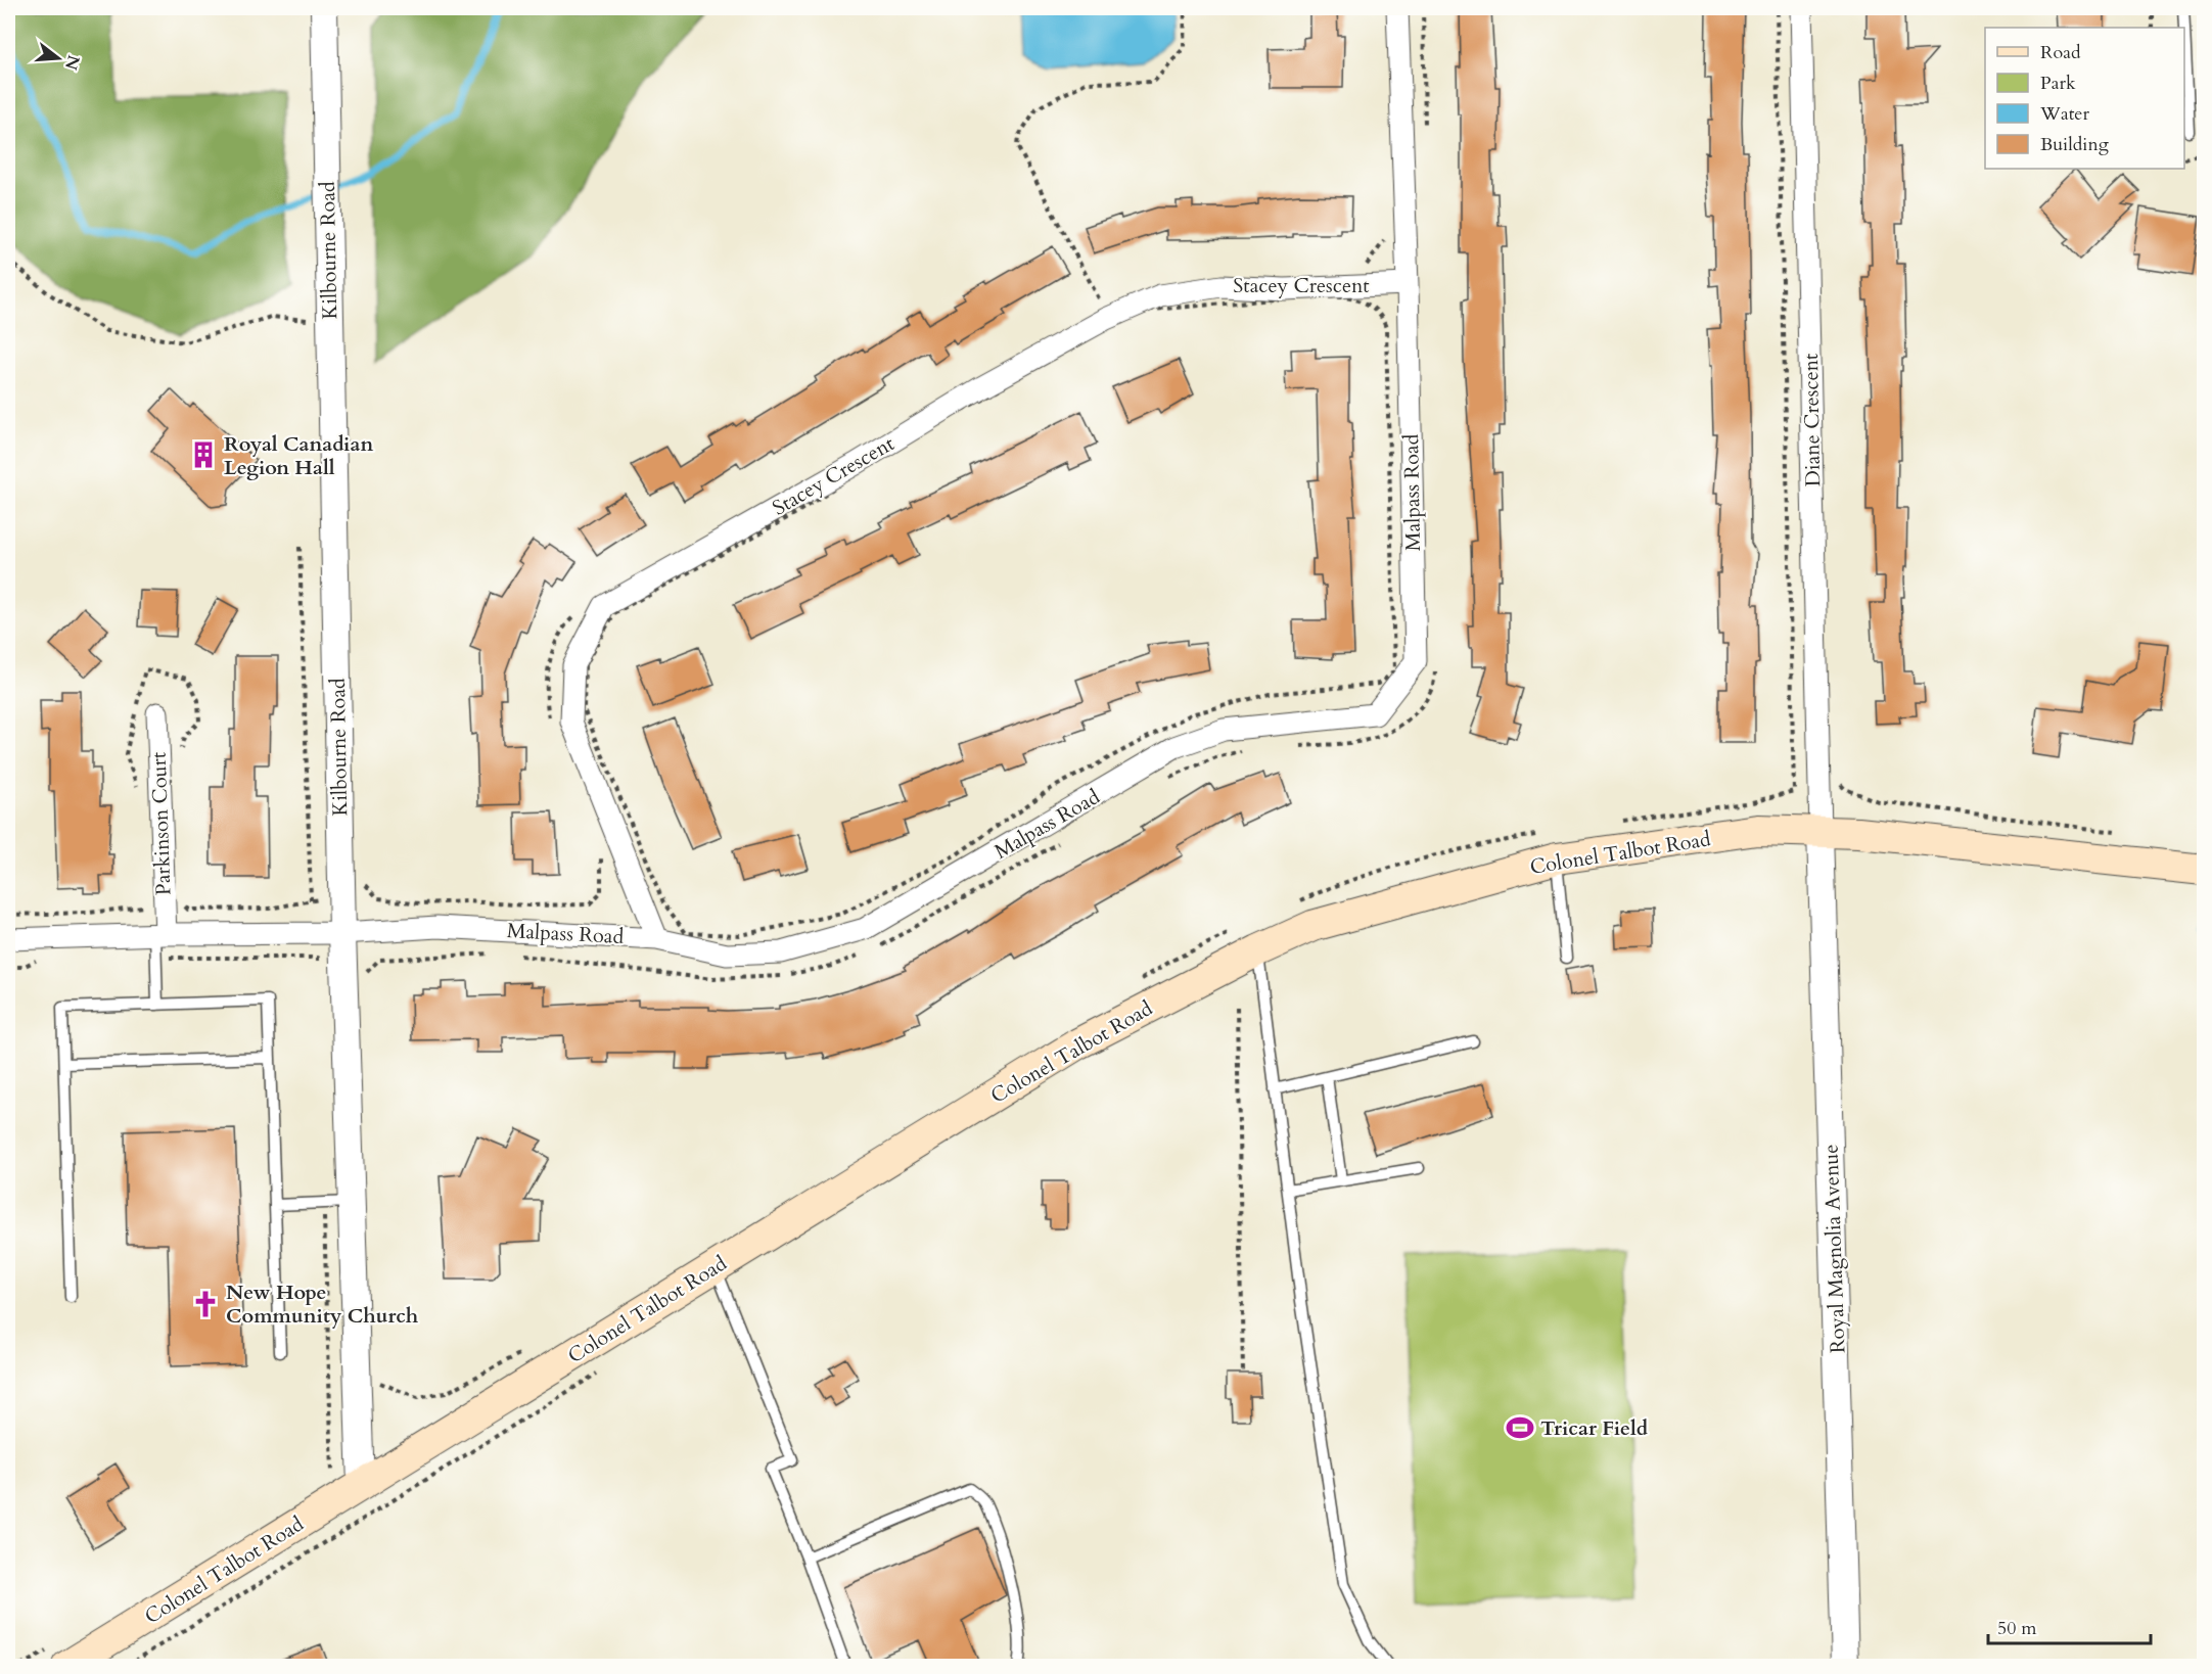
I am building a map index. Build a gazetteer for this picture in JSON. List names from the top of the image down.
{
  "streets": {
    "main road": ["Colonel Talbot Road"],
    "street": [
      "Kilbourne Road",
      "Stacey Crescent",
      "Diane Crescent",
      "Malpass Road",
      "Parkinson Court",
      "Royal Magnolia Avenue"
    ]
  },
  "crossings": [
    ["Kilbourne Road", "Malpass Road"],
    ["Kilbourne Road", "Colonel Talbot Road"],
    ["Stacey Crescent", "Malpass Road"],
    ["Diane Crescent", "Colonel Talbot Road"],
    ["Diane Crescent", "Royal Magnolia Avenue"],
    ["Malpass Road", "Parkinson Court"],
    ["Colonel Talbot Road", "Royal Magnolia Avenue"]
  ],
  "places": {
    "building": ["Royal Canadian Legion Hall"],
    "church": ["New Hope Community Church"],
    "sports": ["Tricar Field"]
  },
  "legend": [
    "Road",
    "Park",
    "Water",
    "Building"
  ],
  "scale_bar": "50 m",
  "north": "right"
}
